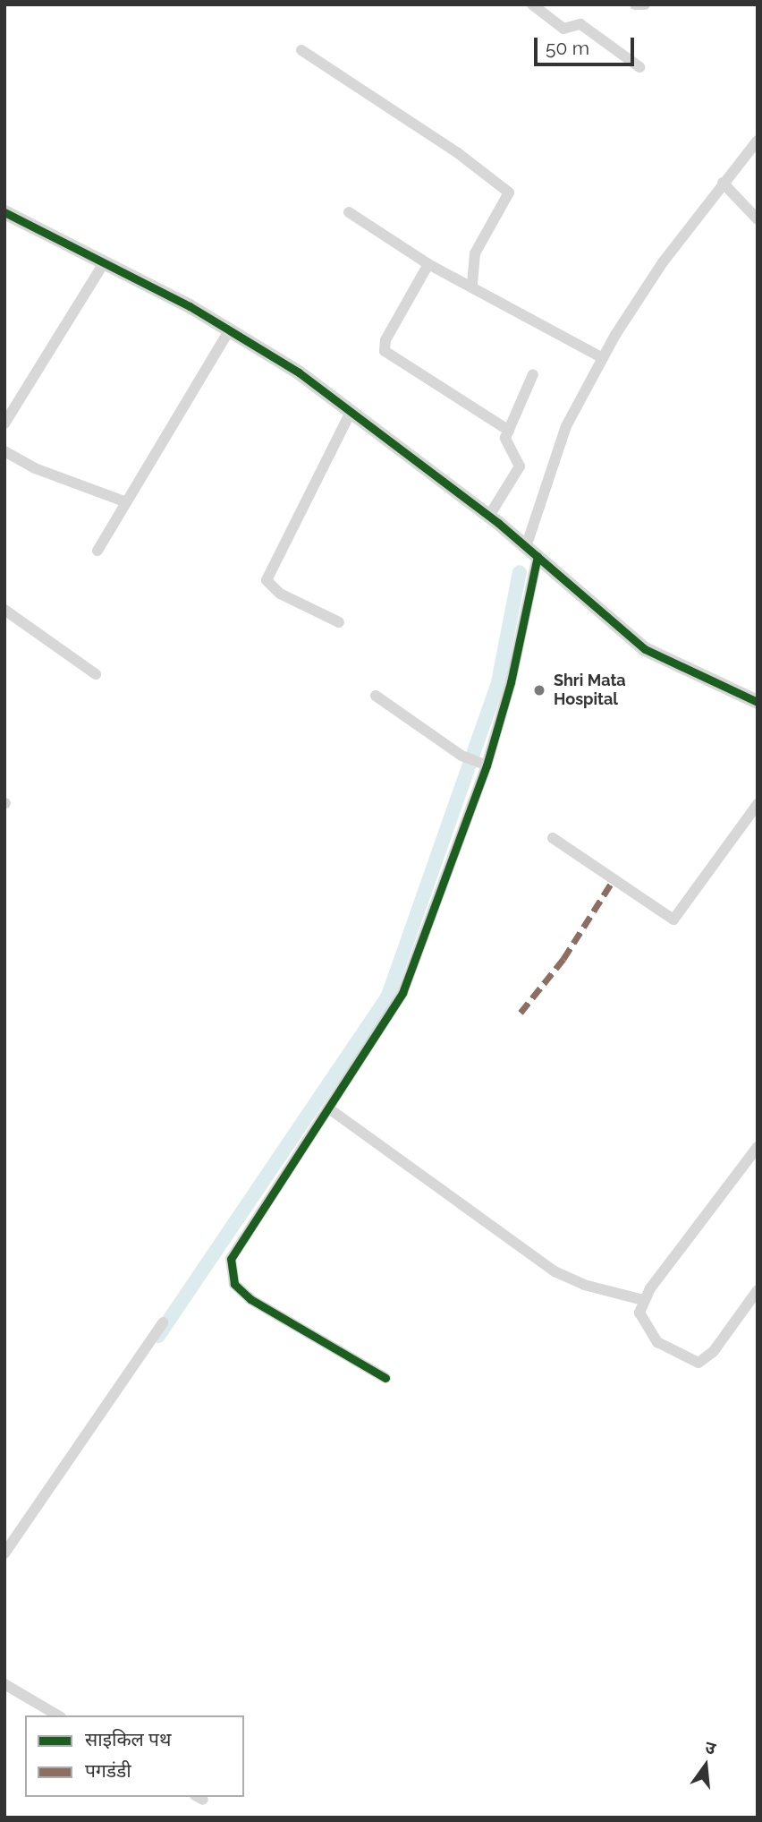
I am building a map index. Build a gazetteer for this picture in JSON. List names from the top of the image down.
{
  "places": ["Shri Mata Hospital"],
  "legend": ["साइकिल पथ", "पगडंडी"],
  "scale_bar": "50 m",
  "north": "top"
}
